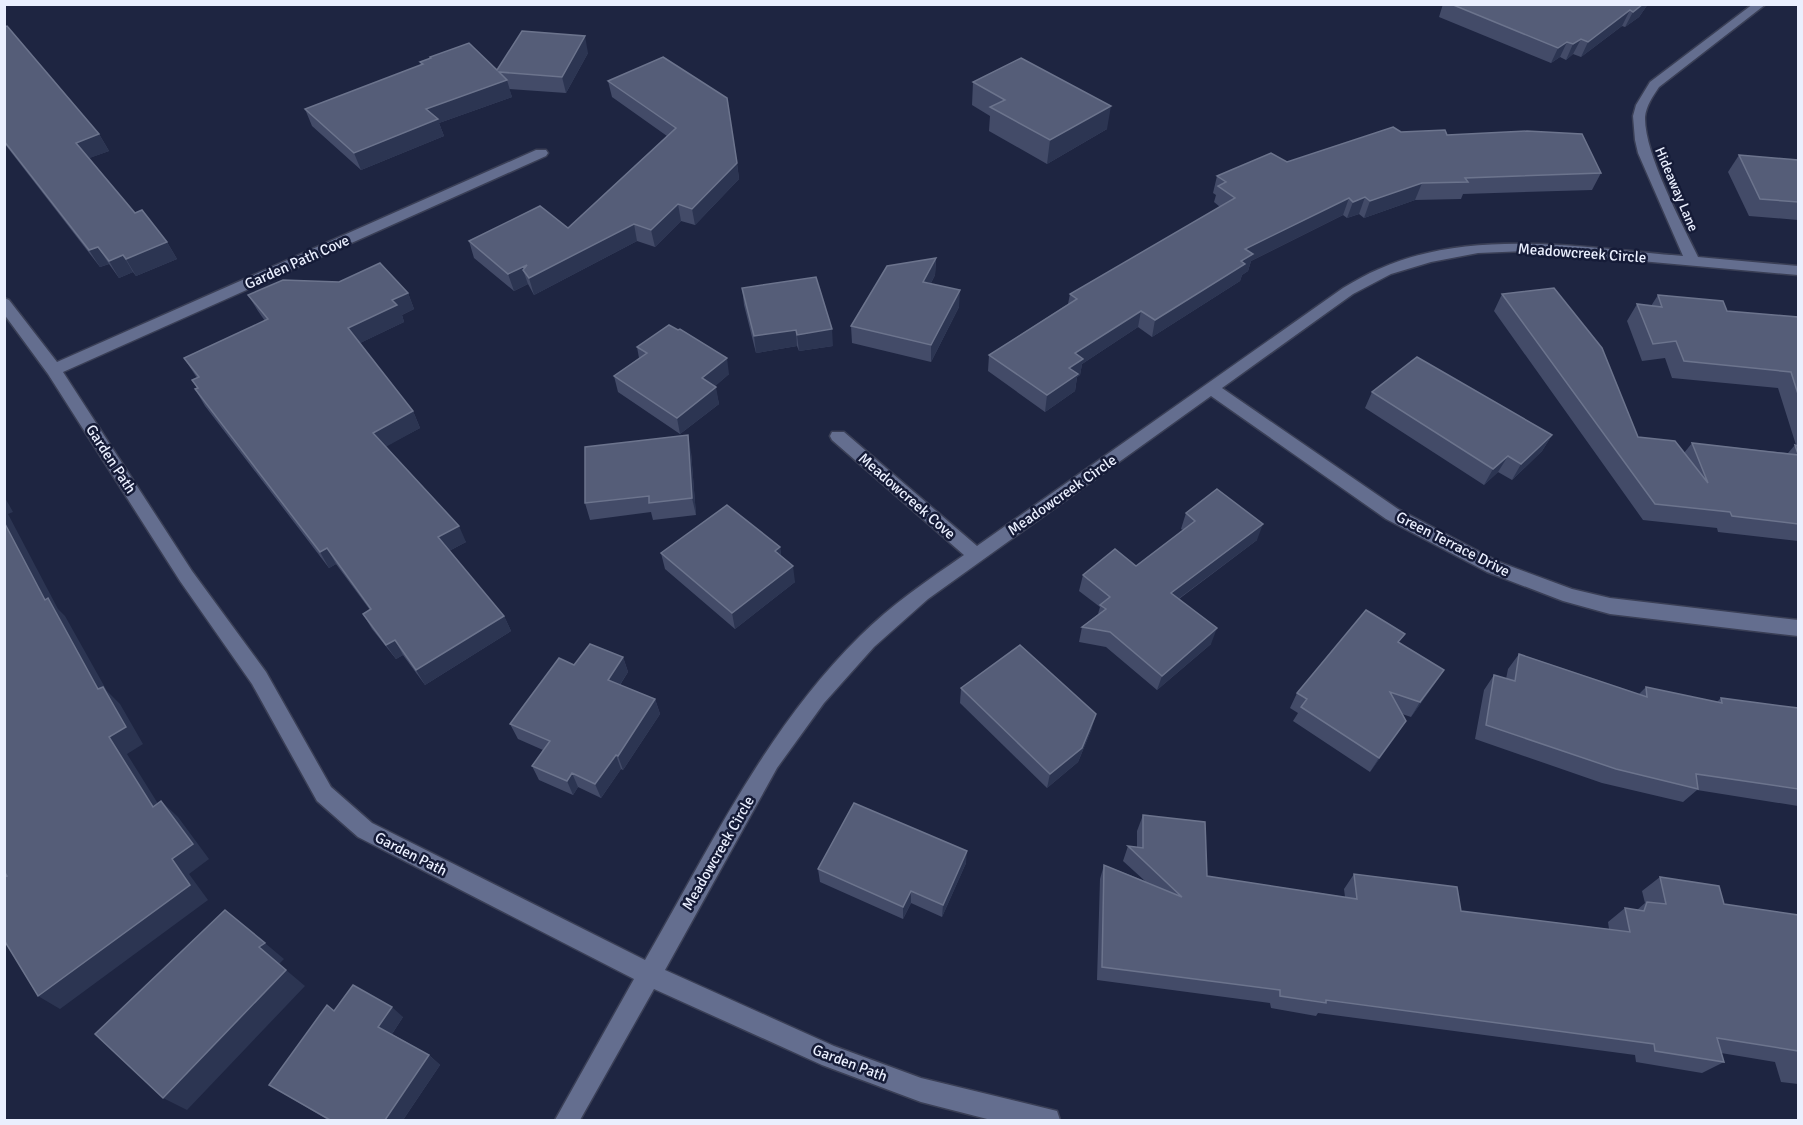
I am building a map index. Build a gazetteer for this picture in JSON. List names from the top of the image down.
{
  "streets": {
    "street": [
      "Hideaway Lane",
      "Meadowcreek Circle",
      "Garden Path Cove",
      "Garden Path",
      "Meadowcreek Cove",
      "Green Terrace Drive"
    ]
  },
  "crossings": [
    ["Hideaway Lane", "Meadowcreek Circle"],
    ["Meadowcreek Circle", "Garden Path"],
    ["Meadowcreek Circle", "Meadowcreek Cove"],
    ["Meadowcreek Circle", "Green Terrace Drive"],
    ["Garden Path Cove", "Garden Path"]
  ]
}
